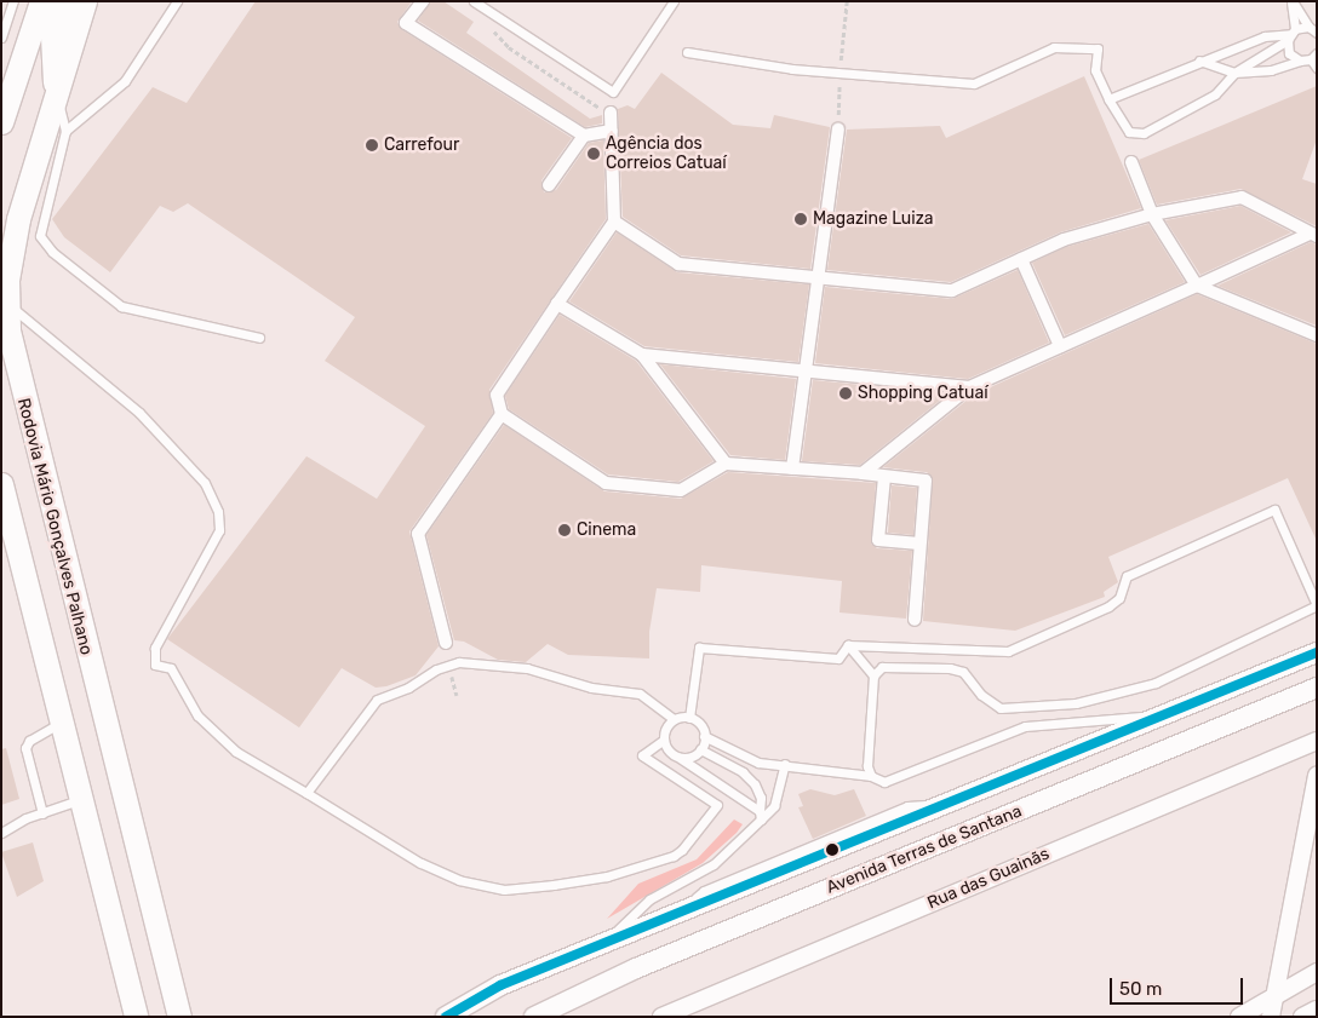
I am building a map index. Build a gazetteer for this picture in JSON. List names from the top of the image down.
{
  "streets": {
    "main road": ["Rodovia Mário Gonçalves Palhano"],
    "street": ["Avenida Terras de Santana", "Rua das Guainãs"]
  },
  "places": [
    "Carrefour",
    "Agência dos Correios Catuaí",
    "Magazine Luiza",
    "Shopping Catuaí",
    "Cinema"
  ],
  "scale_bar": "50 m"
}
